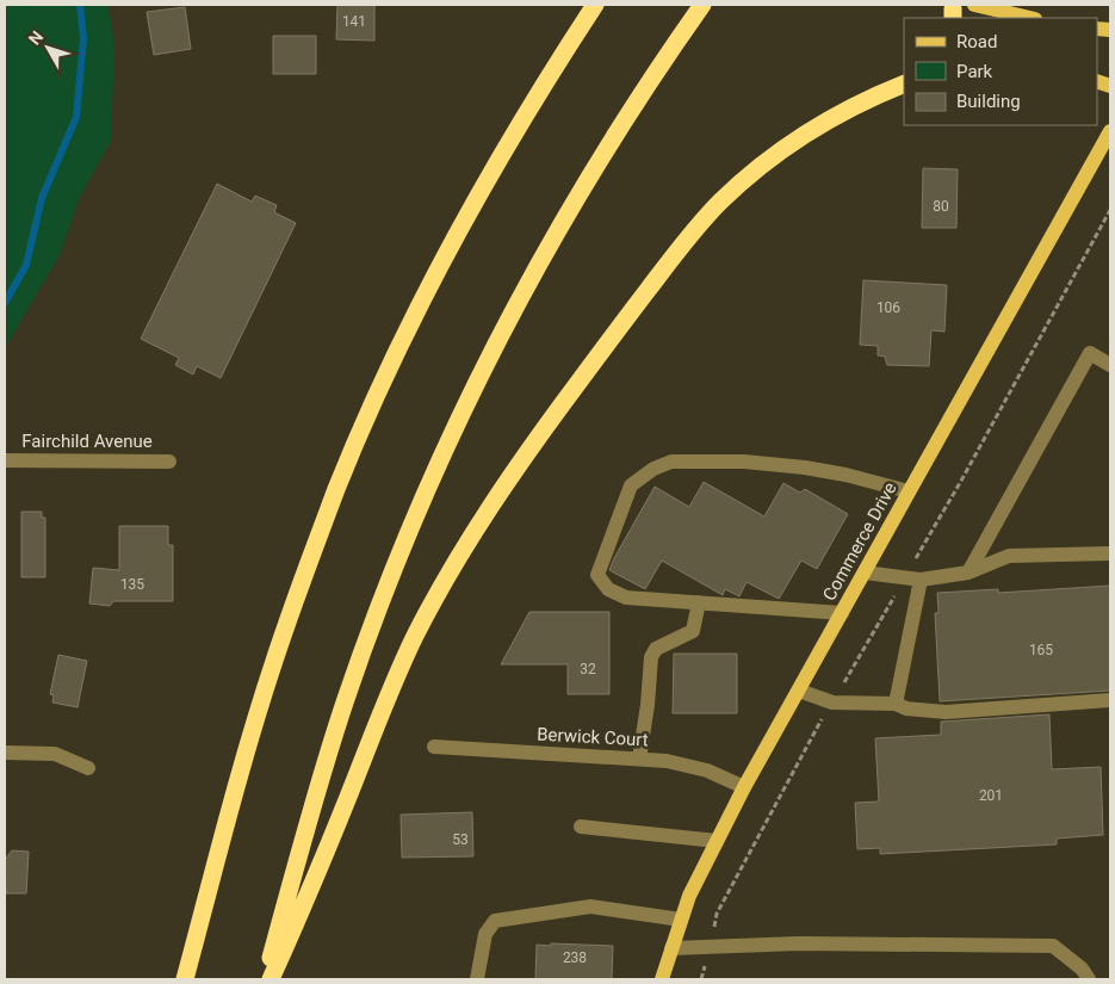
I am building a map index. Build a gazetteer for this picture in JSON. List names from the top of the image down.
{
  "streets": {
    "main road": ["Commerce Drive"],
    "street": ["Fairchild Avenue", "Berwick Court"]
  },
  "crossings": [
    ["Commerce Drive", "Berwick Court"]
  ],
  "house_numbers": [
    "141",
    "80",
    "106",
    "135",
    "165",
    "32",
    "201",
    "53",
    "238"
  ],
  "legend": ["Road", "Park", "Building"],
  "north": "top left"
}
